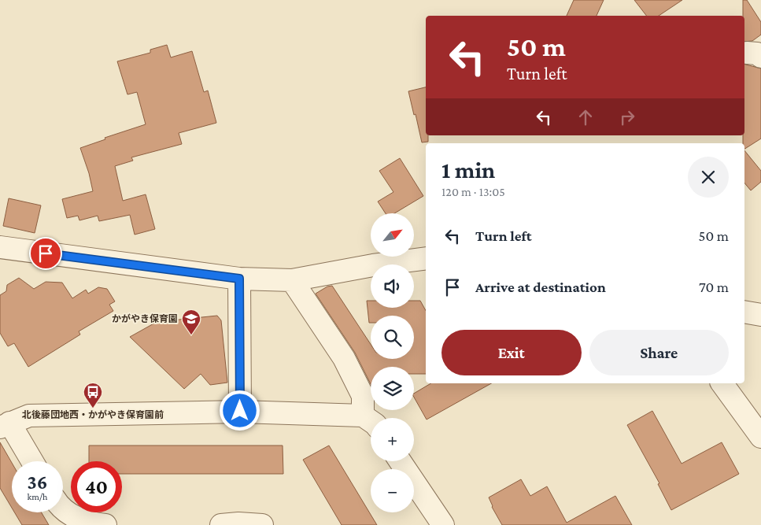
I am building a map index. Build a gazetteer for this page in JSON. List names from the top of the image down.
{
  "places": {
    "school or university": ["かがやき保育園"],
    "bus stop": ["北後藤団地西・かがやき保育園前"]
  },
  "north": "top right",
  "page": {
    "turn": ["50 m", "Turn left"],
    "heading": ["1 min", "120 m · 13:05"],
    "list": [
      {
        "name": "Turn left",
        "value": "50 m"
      },
      {
        "name": "Arrive at destination",
        "value": "70 m"
      }
    ],
    "map_buttons": ["+", "−"],
    "buttons": ["Exit", "Share"],
    "speed": "36 km/h",
    "limit": "40"
  }
}
